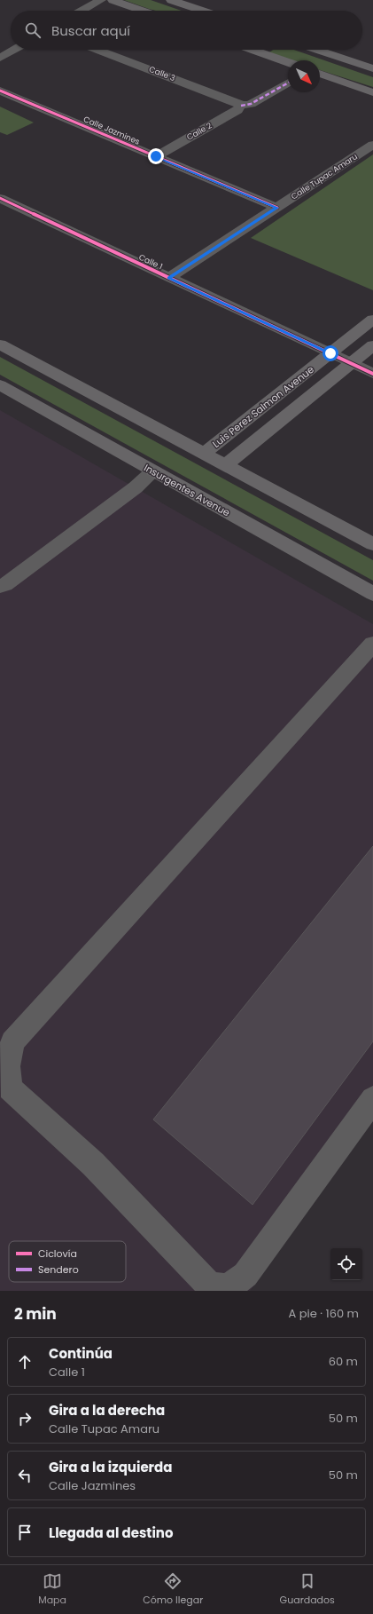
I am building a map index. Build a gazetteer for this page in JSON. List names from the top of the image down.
{
  "streets": {
    "main road": ["Luis Perez Salmon Avenue", "Insurgentes Avenue"],
    "street": [
      "Calle 3",
      "Calle Jazmines",
      "Calle 2",
      "Calle Tupac Amaru",
      "Calle 1"
    ]
  },
  "crossings": [
    ["Calle 3", "Calle 2"],
    ["Calle Jazmines", "Calle 2"],
    ["Calle Jazmines", "Calle Tupac Amaru"],
    ["Calle Tupac Amaru", "Calle 1"],
    ["Calle 1", "Luis Perez Salmon Avenue"]
  ],
  "legend": ["Ciclovía", "Sendero"],
  "north": "bottom right",
  "page": {
    "search": "Buscar aquí",
    "heading": ["2 min", "A pie · 160 m"],
    "list": [
      ["Continúa", "Calle 1", "60 m"],
      ["Gira a la derecha", "Calle Tupac Amaru", "50 m"],
      ["Gira a la izquierda", "Calle Jazmines", "50 m"],
      "Llegada al destino"
    ],
    "nav": ["Mapa", "Cómo llegar", "Guardados"]
  }
}
